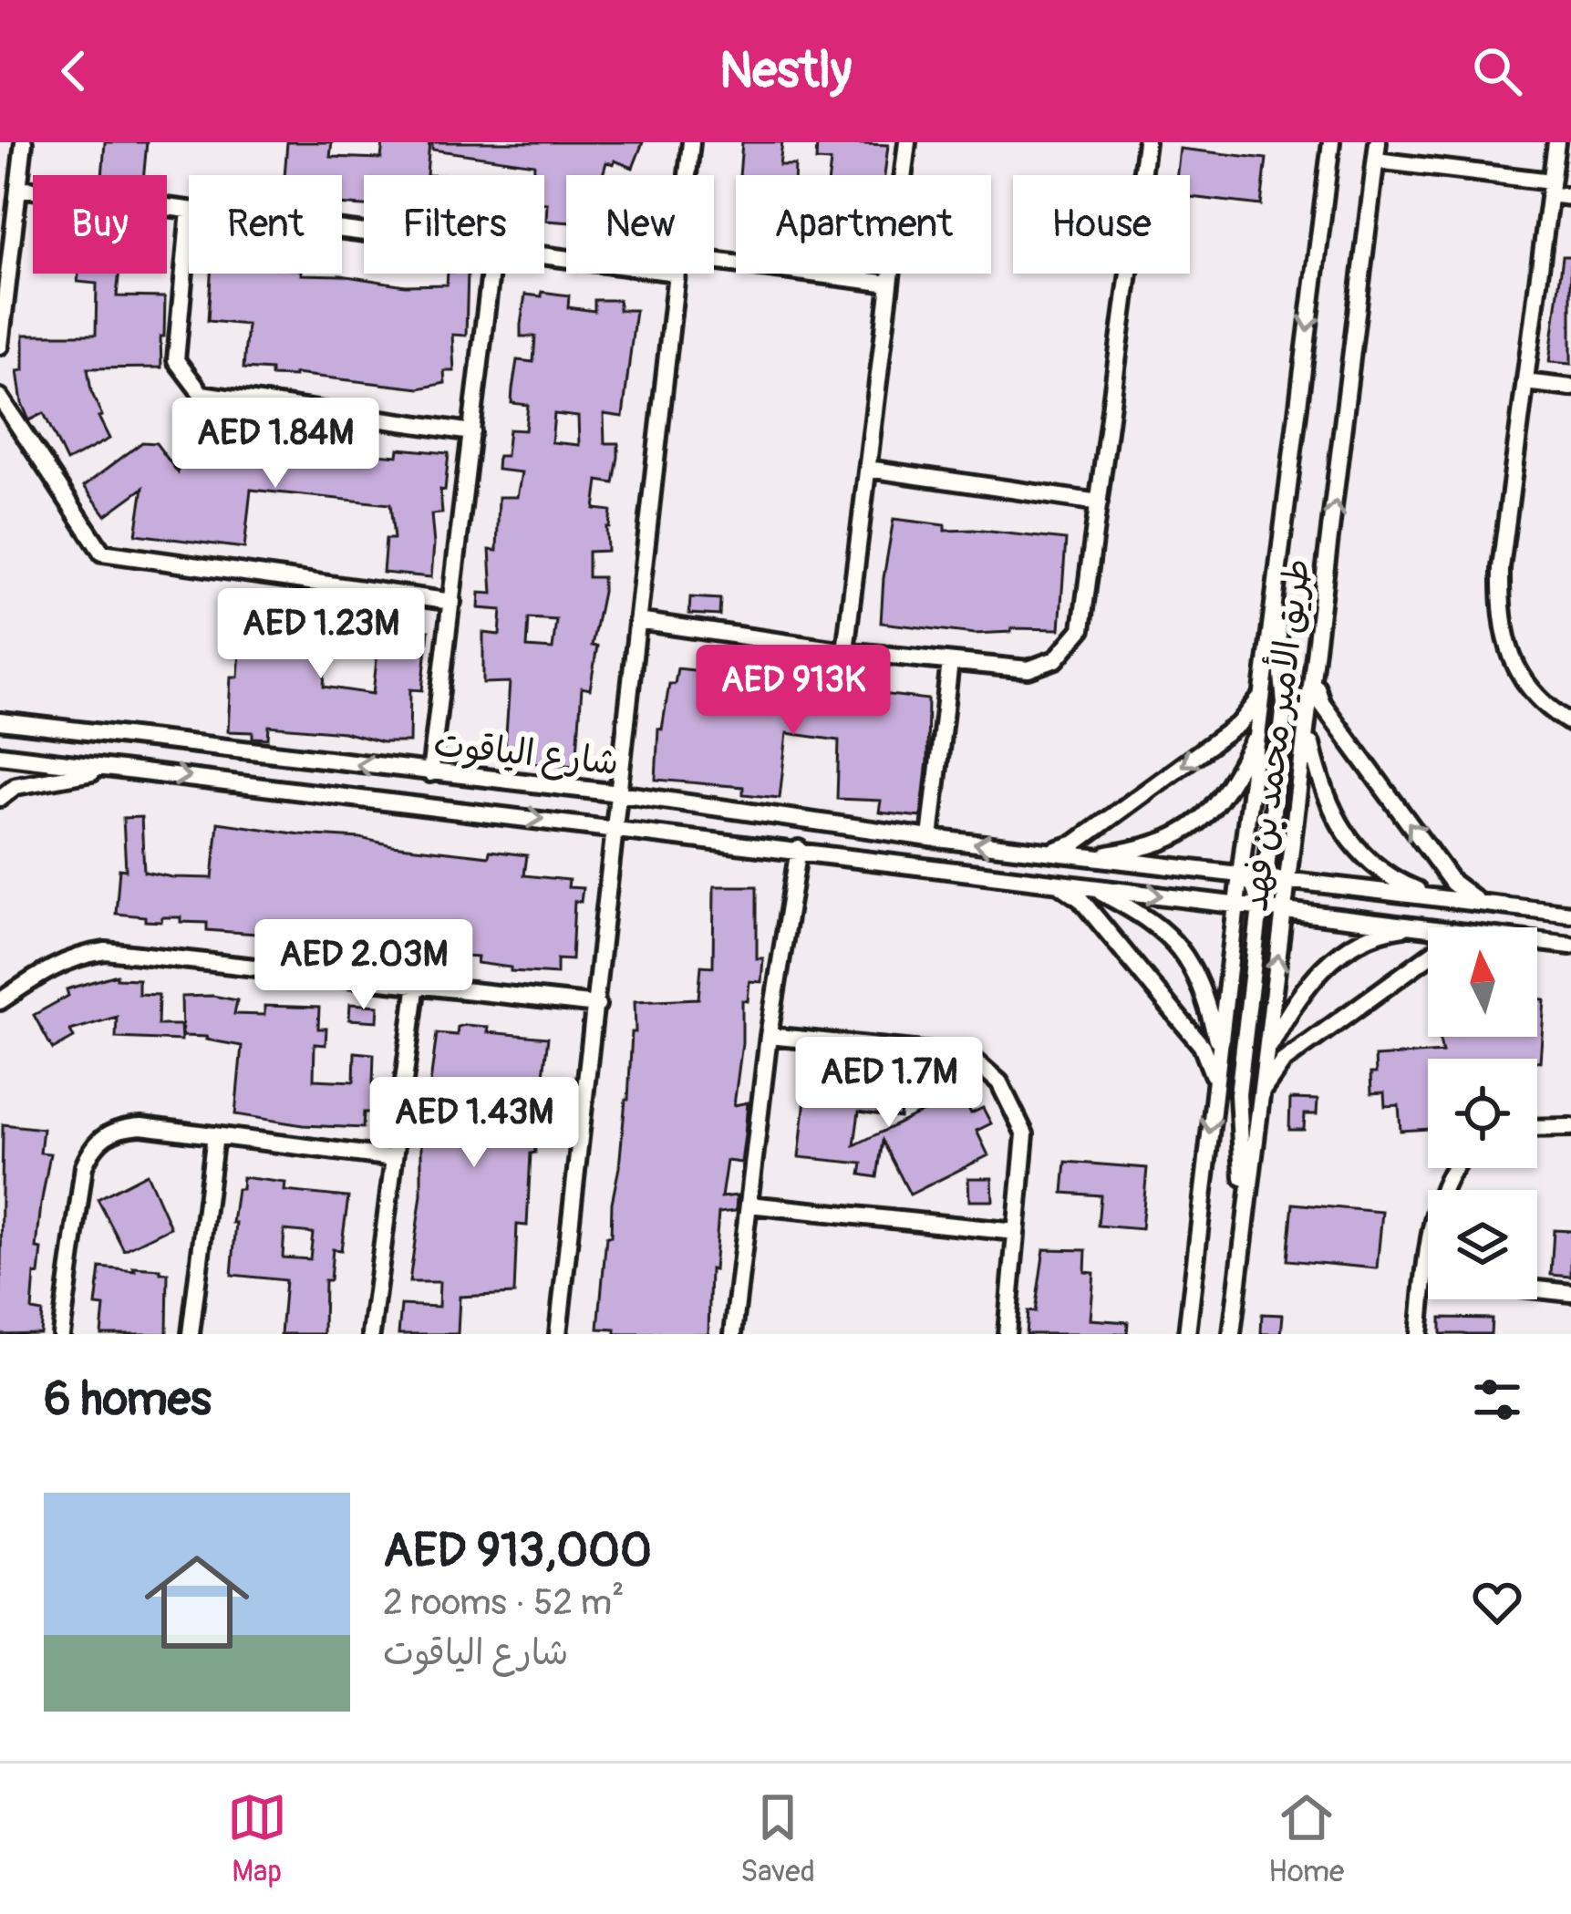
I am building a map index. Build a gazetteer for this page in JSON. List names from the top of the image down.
{
  "streets": {
    "street": ["طريق الأمير محمد بن فهد", "شارع الياقوت"]
  },
  "crossings": [
    ["طريق الأمير محمد بن فهد", "شارع الياقوت"]
  ],
  "north": "top",
  "page": {
    "header": "Nestly",
    "chip": [
      "Buy",
      "Rent",
      "Filters",
      "New",
      "Apartment",
      "House"
    ],
    "price": [
      "AED 1.84M",
      "AED 1.23M",
      "AED 913K",
      "AED 2.03M",
      "AED 1.7M",
      "AED 1.43M"
    ],
    "heading": "6 homes",
    "list": [
      {
        "name": "AED 913,000",
        "note": "2 rooms · 52 m² · شارع الياقوت"
      }
    ],
    "tabs": ["Map", "Saved", "Home"]
  }
}
